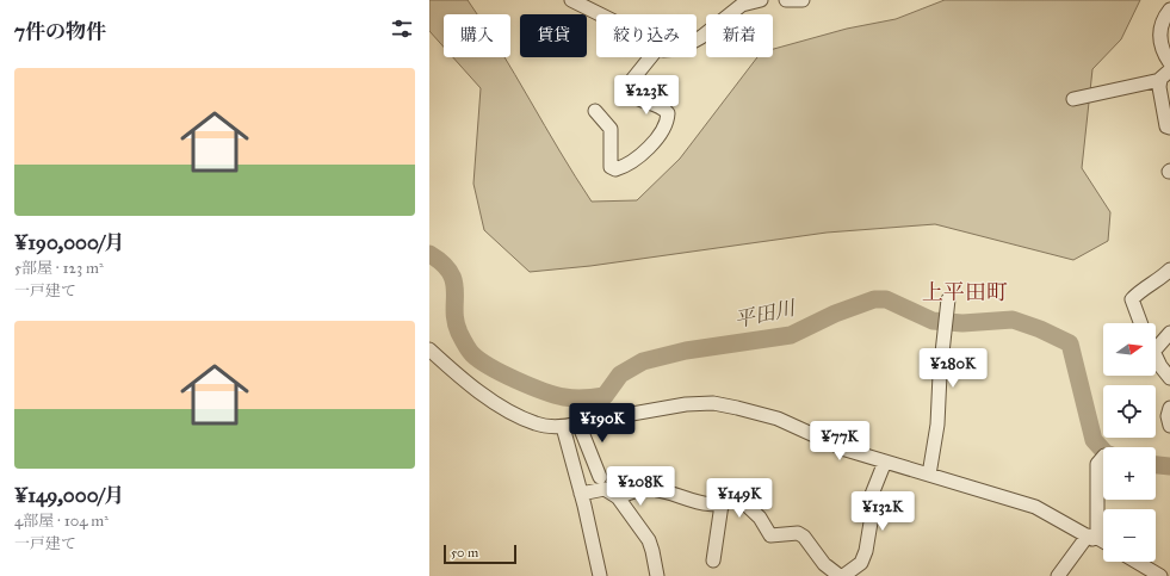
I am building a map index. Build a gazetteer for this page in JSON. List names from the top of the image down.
{
  "districts": ["上平田町"],
  "water": ["平田川"],
  "scale_bar": "50 m",
  "north": "right",
  "page": {
    "heading": "7件の物件",
    "chip": [
      "購入",
      "賃貸",
      "絞り込み",
      "新着"
    ],
    "list": [
      {
        "name": "¥190,000/月",
        "note": "5部屋 · 123 m² · 一戸建て"
      },
      {
        "name": "¥149,000/月",
        "note": "4部屋 · 104 m² · 一戸建て"
      }
    ],
    "price": [
      "¥223K",
      "¥280K",
      "¥190K",
      "¥77K",
      "¥208K",
      "¥149K",
      "¥132K"
    ],
    "map_buttons": ["+", "−"],
    "scale": "50 m"
  }
}
